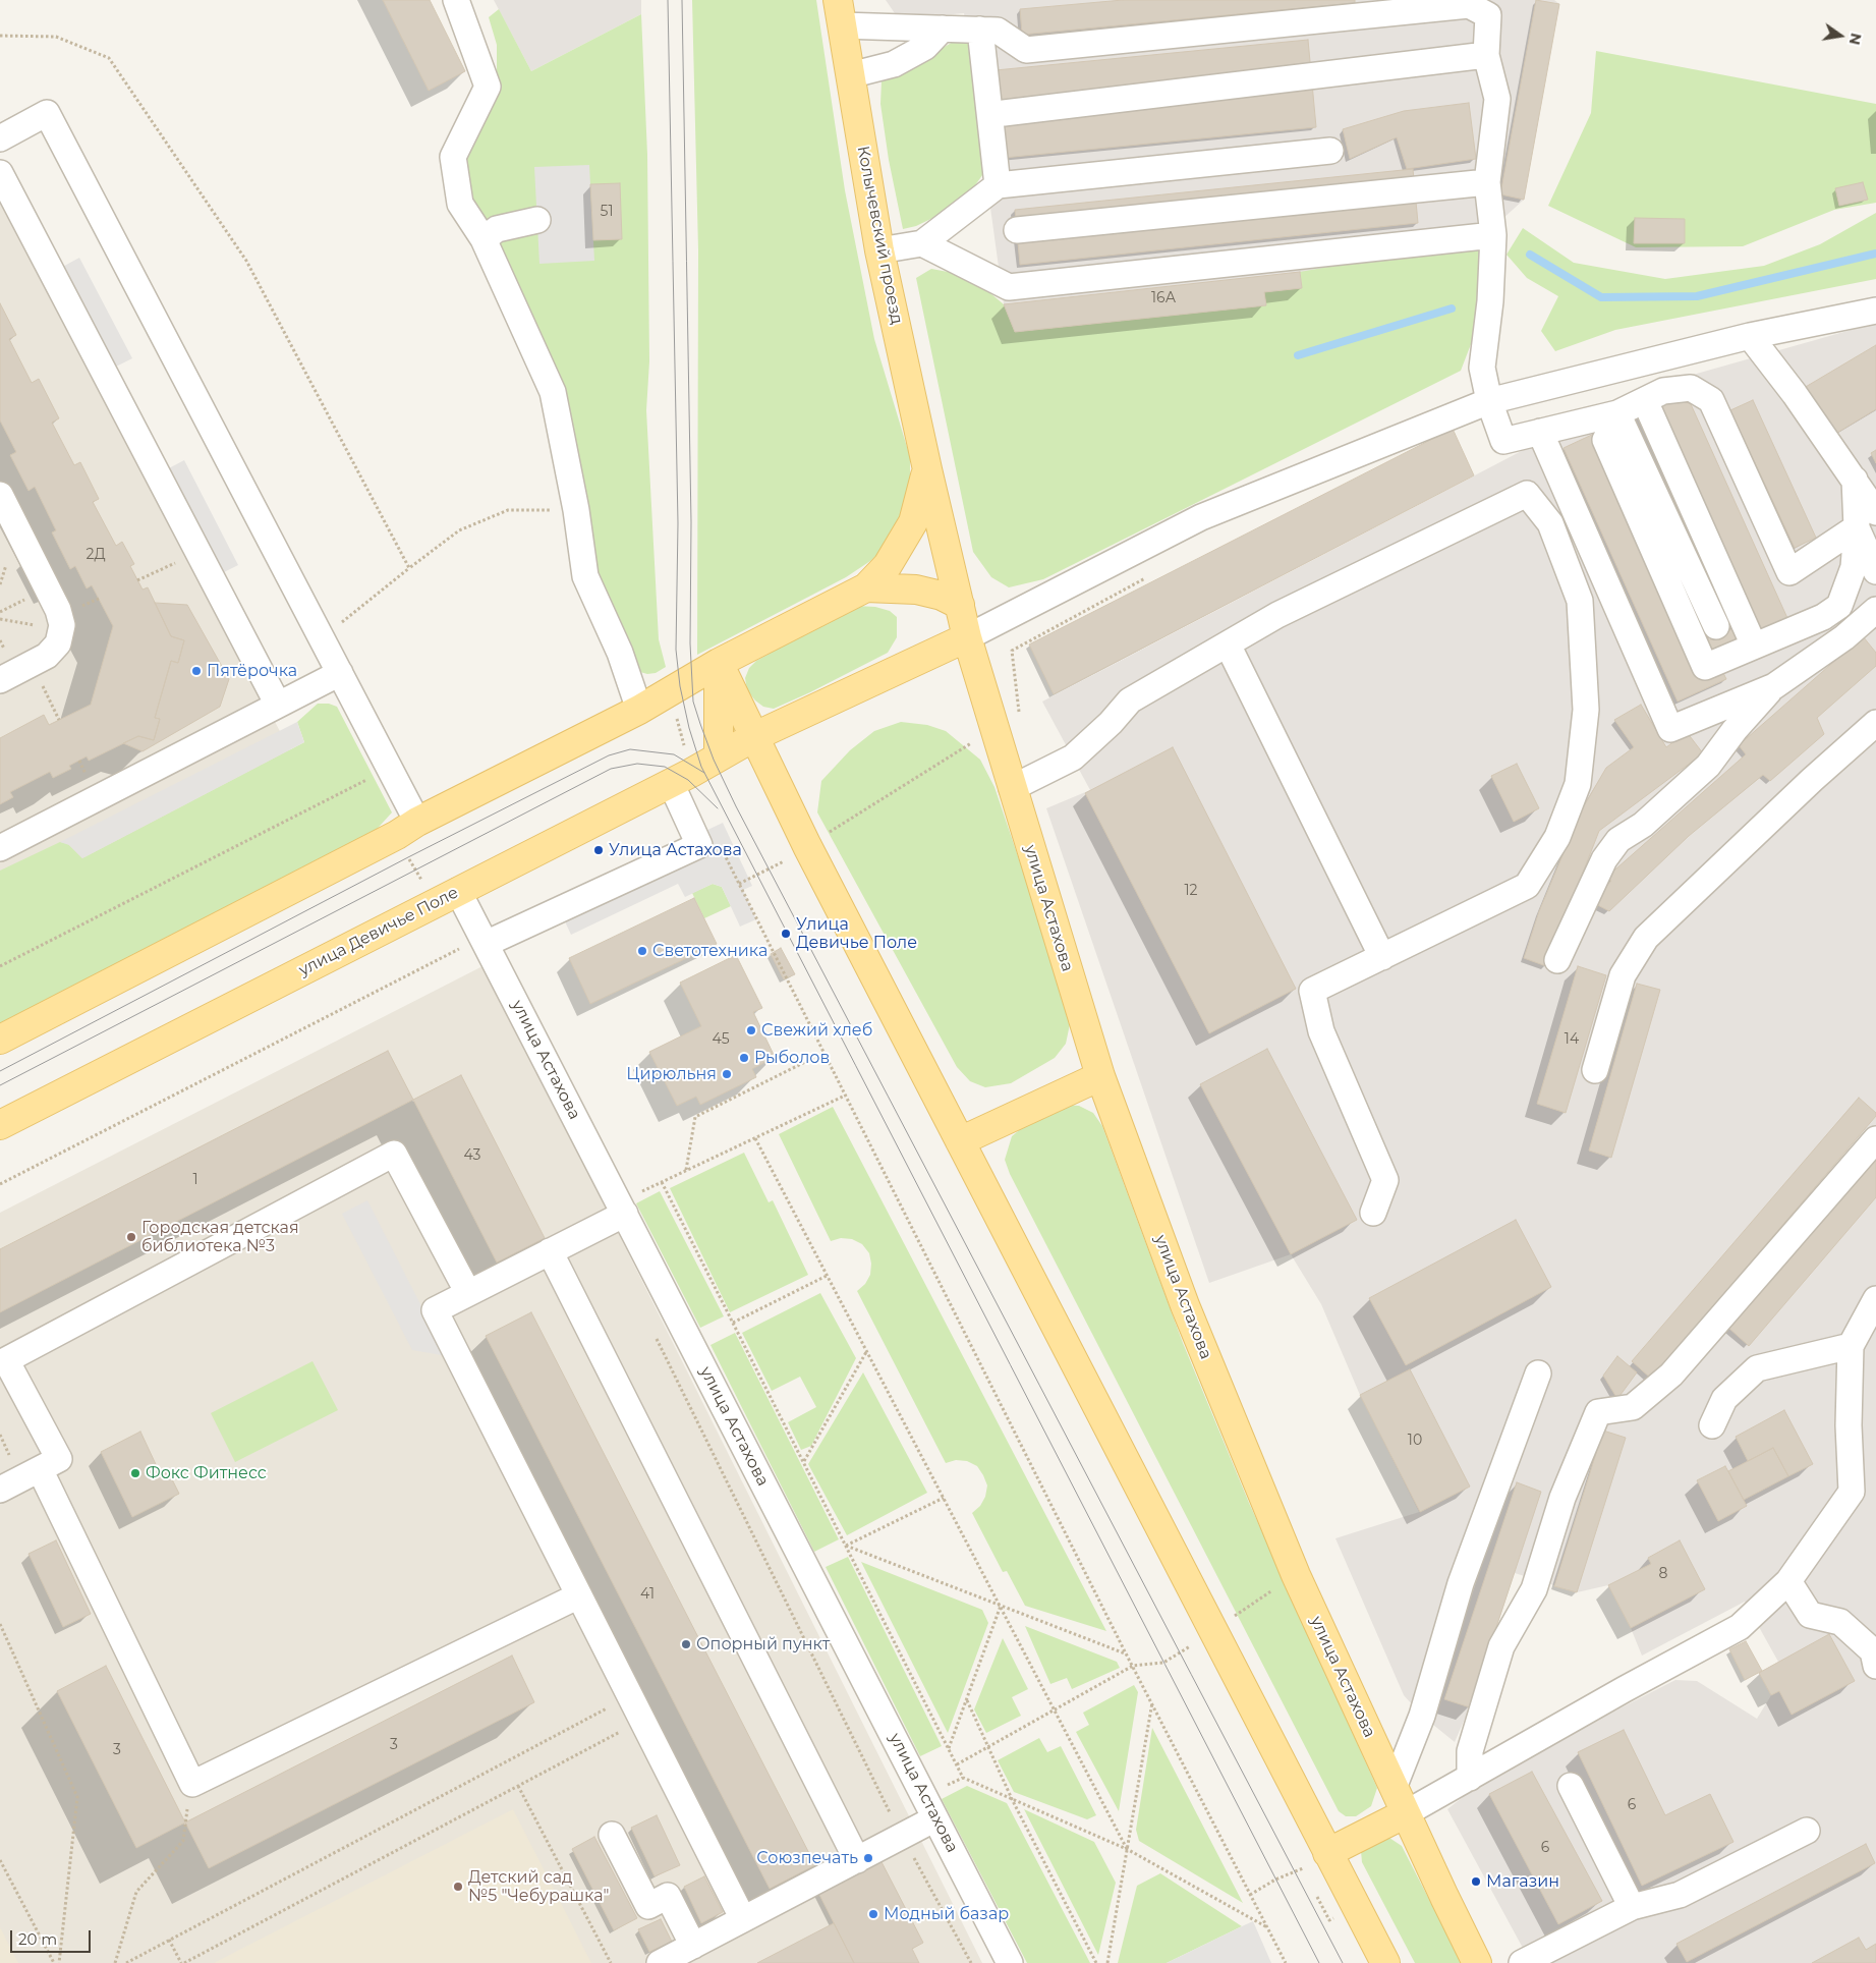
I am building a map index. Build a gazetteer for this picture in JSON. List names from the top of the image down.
{
  "streets": {
    "main road": ["Колычевский проезд", "улица Астахова", "улица Девичье Поле"]
  },
  "crossings": [
    ["Колычевский проезд", "улица Астахова"],
    ["улица Астахова", "улица Девичье Поле"]
  ],
  "places": [
    "Пятёрочка",
    "Улица Астахова",
    "Улица Девичье Поле",
    "Светотехника",
    "Свежий хлеб",
    "Рыболов",
    "Цирюльня",
    "Городская детская библиотека №3",
    "Фокс Фитнесс",
    "Опорный пункт",
    "Союзпечать",
    "Магазин",
    "Детский сад №5 \"Чебурашка\"",
    "Модный базар"
  ],
  "house_numbers": [
    "51",
    "16А",
    "2Д",
    "12",
    "45",
    "14",
    "43",
    "1",
    "10",
    "8",
    "41",
    "3",
    "3",
    "6",
    "6"
  ],
  "scale_bar": "20 m",
  "north": "right"
}
